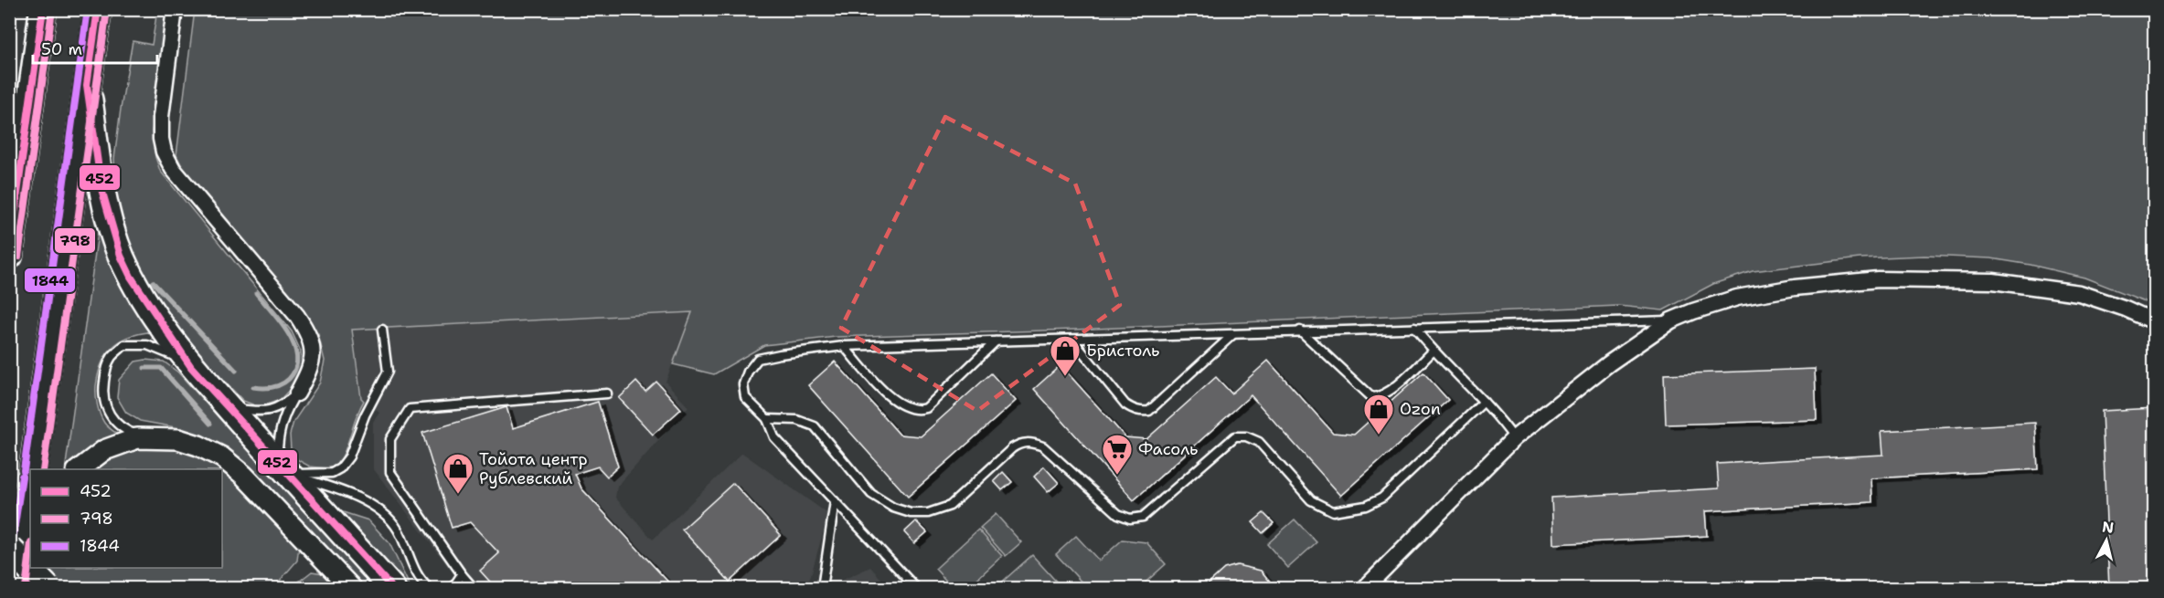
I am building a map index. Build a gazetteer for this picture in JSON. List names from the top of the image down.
{
  "places": {
    "shop": ["Бристоль", "Ozon", "Тойота центр Рублевский"],
    "supermarket": ["Фасоль"]
  },
  "lines": ["transit line 452", "transit line 1844", "transit line 798"],
  "legend": ["452", "798", "1844"],
  "scale_bar": "50 m",
  "north": "top"
}
